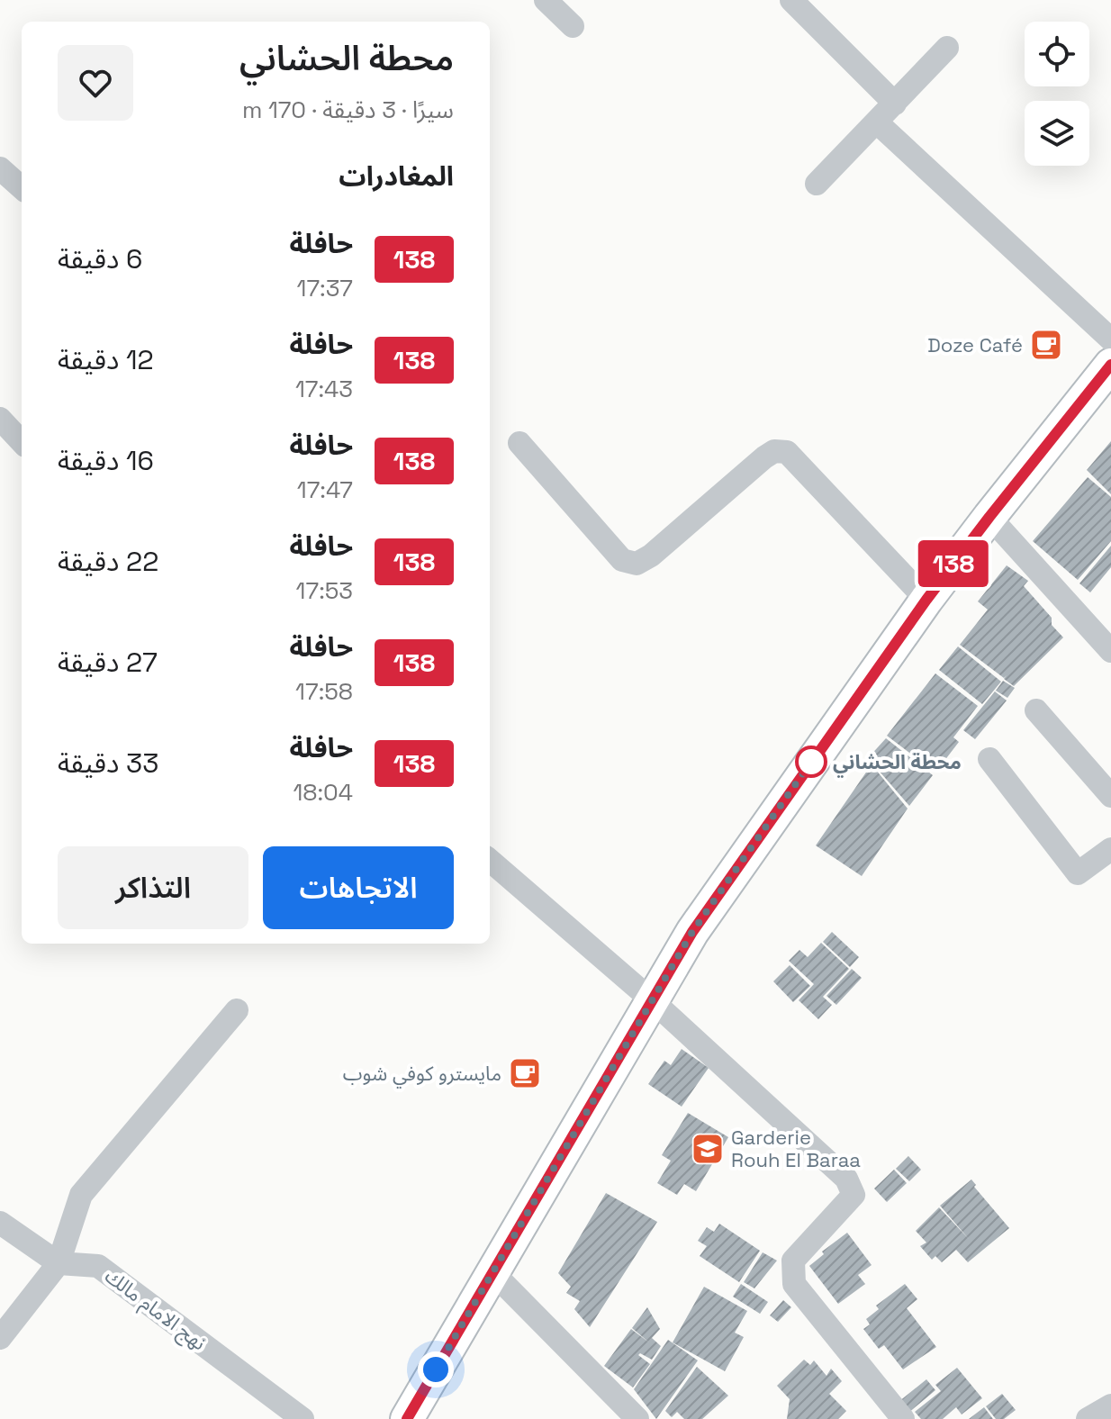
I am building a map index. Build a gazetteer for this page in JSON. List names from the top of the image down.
{
  "streets": {
    "street": ["نهج الامام مالك"]
  },
  "places": {
    "cafe": ["Doze Café", "مايسترو كوفي شوب"],
    "other": ["محطة الحشاني"],
    "school or university": ["Garderie Rouh El Baraa"]
  },
  "lines": ["bus line 138"],
  "page": {
    "on_map": "138",
    "heading": [
      ["محطة الحشاني", "سيرًا · 3 دقيقة · 170 m"],
      "المغادرات"
    ],
    "list": [
      {
        "mark": "138",
        "name": "حافلة",
        "note": "17:37",
        "value": "6 دقيقة"
      },
      {
        "mark": "138",
        "name": "حافلة",
        "note": "17:43",
        "value": "12 دقيقة"
      },
      {
        "mark": "138",
        "name": "حافلة",
        "note": "17:47",
        "value": "16 دقيقة"
      },
      {
        "mark": "138",
        "name": "حافلة",
        "note": "17:53",
        "value": "22 دقيقة"
      },
      {
        "mark": "138",
        "name": "حافلة",
        "note": "17:58",
        "value": "27 دقيقة"
      },
      {
        "mark": "138",
        "name": "حافلة",
        "note": "18:04",
        "value": "33 دقيقة"
      }
    ],
    "buttons": ["الاتجاهات", "التذاكر"]
  }
}
